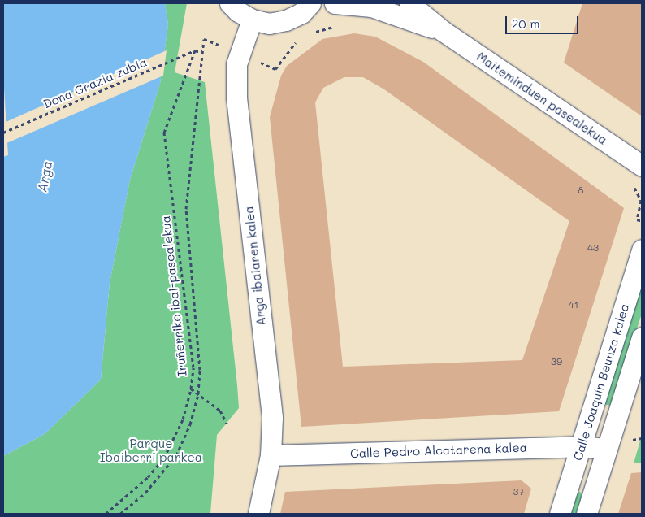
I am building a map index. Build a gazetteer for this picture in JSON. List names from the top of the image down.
{
  "streets": {
    "street": [
      "Maiteminduen pasealekua",
      "Arga ibaiaren kalea",
      "Calle Joaquín Beunza kalea",
      "Calle Pedro Alcatarena kalea"
    ],
    "path": ["Dona Grazia zubia", "Iruñerriko ibai-pasealekua"]
  },
  "crossings": [
    ["Dona Grazia zubia", "Iruñerriko ibai-pasealekua"],
    ["Arga ibaiaren kalea", "Calle Pedro Alcatarena kalea"],
    ["Calle Joaquín Beunza kalea", "Calle Pedro Alcatarena kalea"]
  ],
  "water": ["Arga"],
  "parks": ["Parque Ibaiberri parkea"],
  "house_numbers": [
    "8",
    "43",
    "41",
    "39",
    "37"
  ],
  "scale_bar": "20 m"
}
